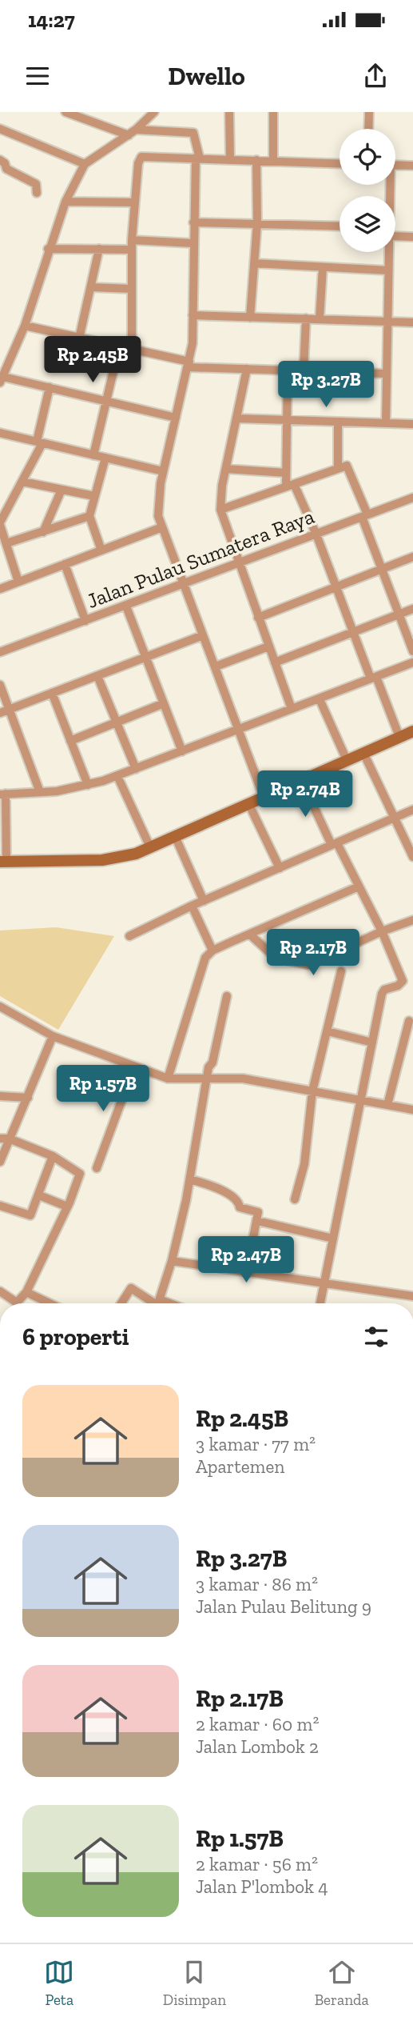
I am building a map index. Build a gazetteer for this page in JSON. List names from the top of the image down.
{
  "streets": {
    "street": ["Jalan Pulau Sumatera Raya"]
  },
  "page": {
    "status": "14:27",
    "header": "Dwello",
    "price": [
      "Rp 2.45B",
      "Rp 3.27B",
      "Rp 2.74B",
      "Rp 2.17B",
      "Rp 1.57B",
      "Rp 2.47B"
    ],
    "heading": "6 properti",
    "list": [
      {
        "name": "Rp 2.45B",
        "note": "3 kamar · 77 m² · Apartemen"
      },
      {
        "name": "Rp 3.27B",
        "note": "3 kamar · 86 m² · Jalan Pulau Belitung 9"
      },
      {
        "name": "Rp 2.17B",
        "note": "2 kamar · 60 m² · Jalan Lombok 2"
      },
      {
        "name": "Rp 1.57B",
        "note": "2 kamar · 56 m² · Jalan P'lombok 4"
      }
    ],
    "tabs": ["Peta", "Disimpan", "Beranda"]
  }
}
